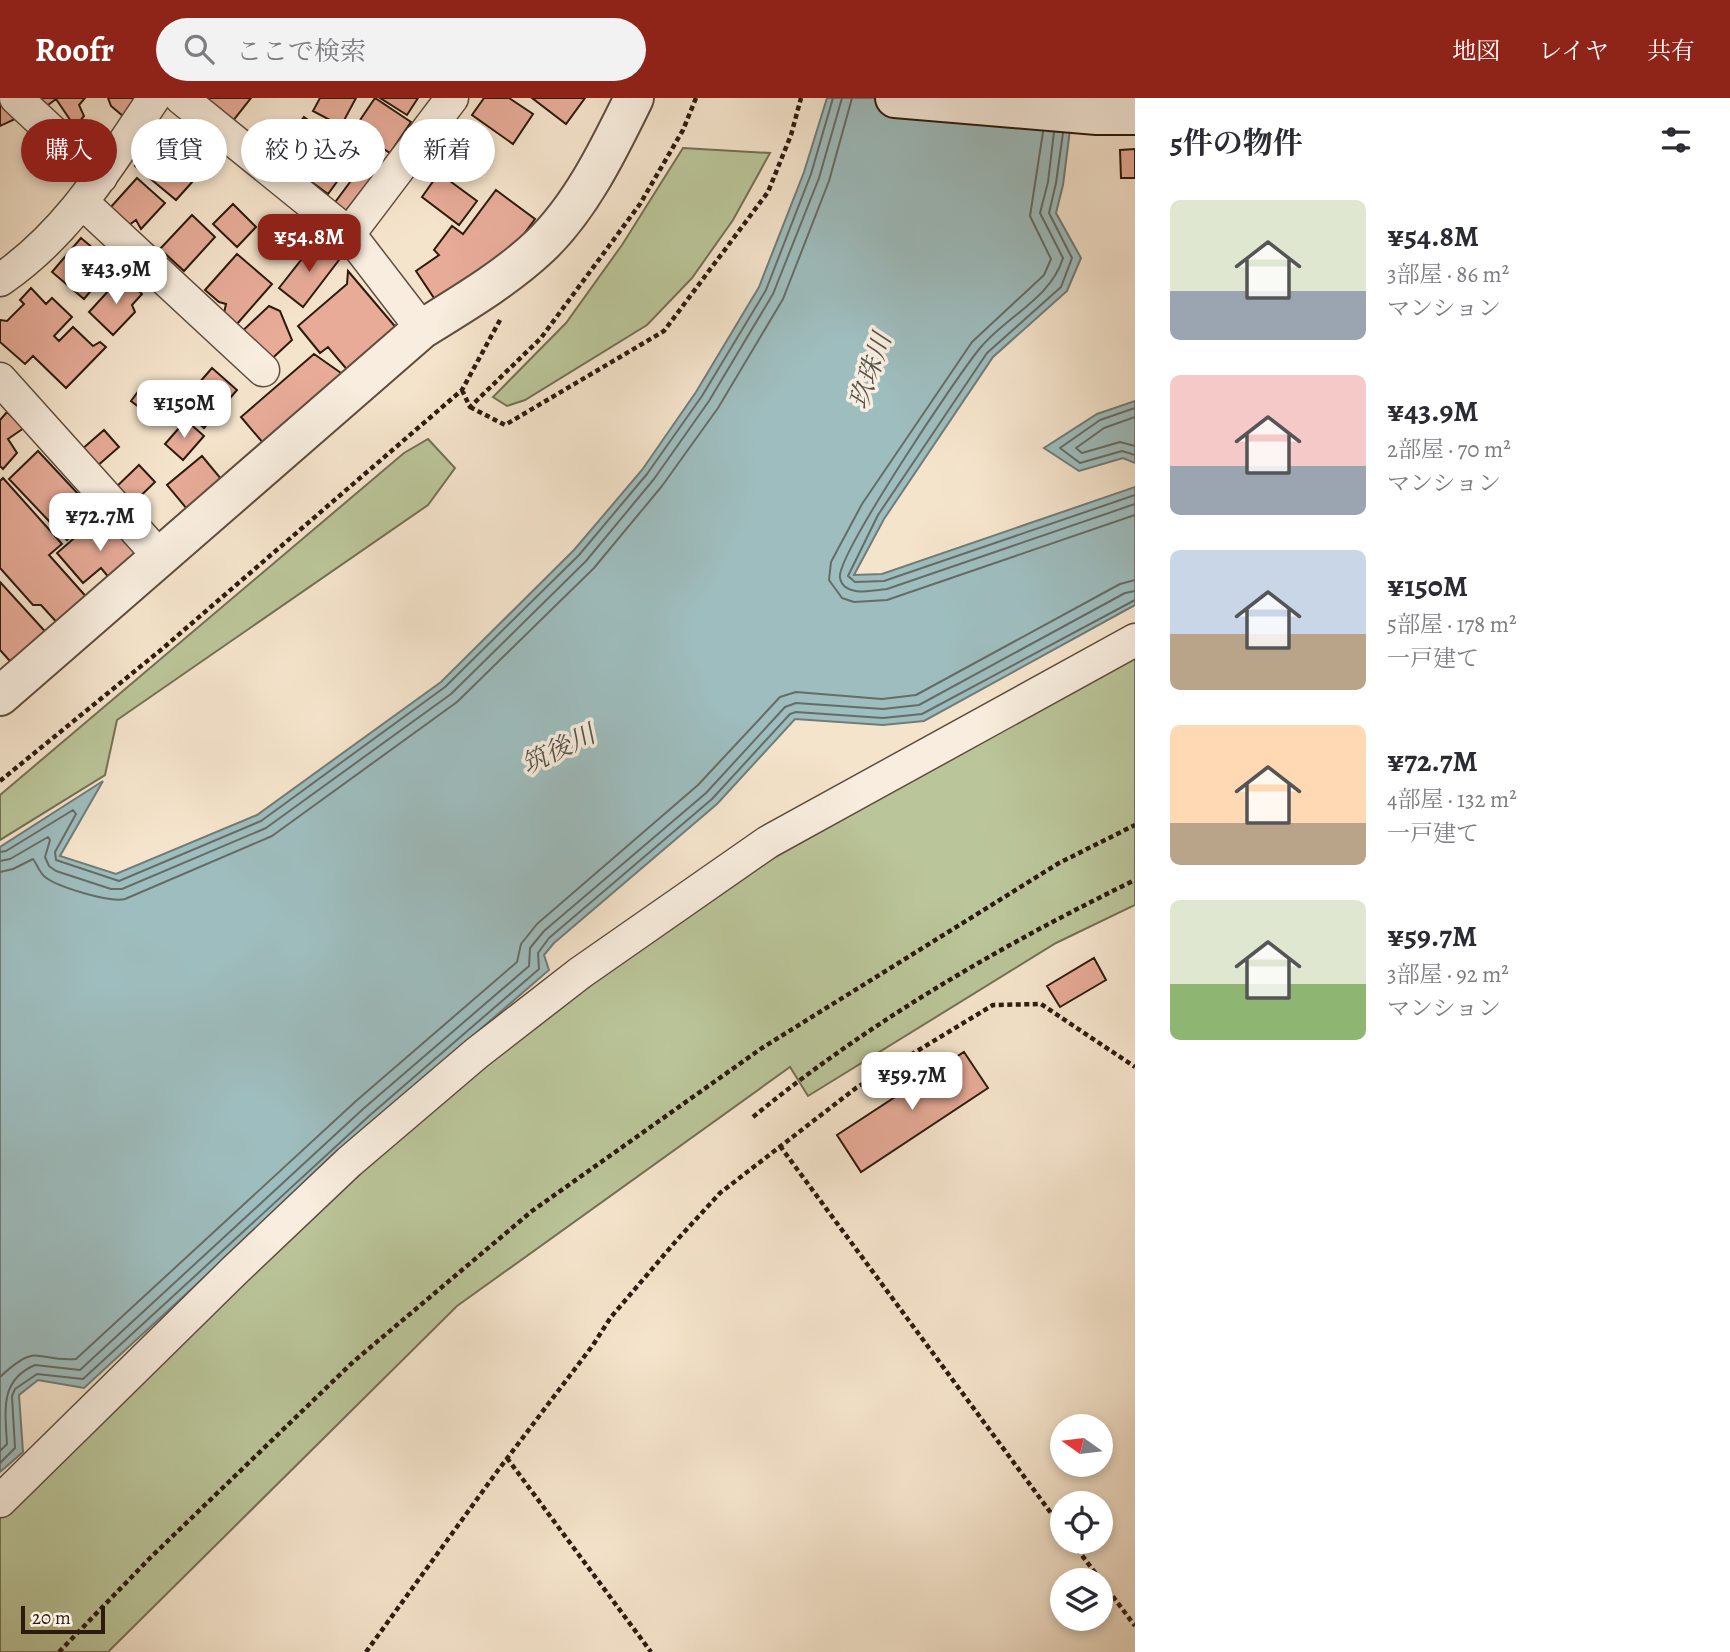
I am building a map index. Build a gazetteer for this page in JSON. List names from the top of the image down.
{
  "water": ["玖珠川", "筑後川"],
  "scale_bar": "20 m",
  "north": "left",
  "page": {
    "header": "Roofr",
    "search": "ここで検索",
    "nav": ["地図", "レイヤ", "共有"],
    "heading": "5件の物件",
    "chip": [
      "購入",
      "賃貸",
      "絞り込み",
      "新着"
    ],
    "list": [
      {
        "name": "¥54.8M",
        "note": "3部屋 · 86 m² · マンション"
      },
      {
        "name": "¥43.9M",
        "note": "2部屋 · 70 m² · マンション"
      },
      {
        "name": "¥150M",
        "note": "5部屋 · 178 m² · 一戸建て"
      },
      {
        "name": "¥72.7M",
        "note": "4部屋 · 132 m² · 一戸建て"
      },
      {
        "name": "¥59.7M",
        "note": "3部屋 · 92 m² · マンション"
      }
    ],
    "price": [
      "¥54.8M",
      "¥43.9M",
      "¥150M",
      "¥72.7M",
      "¥59.7M"
    ],
    "scale": "20 m"
  }
}
